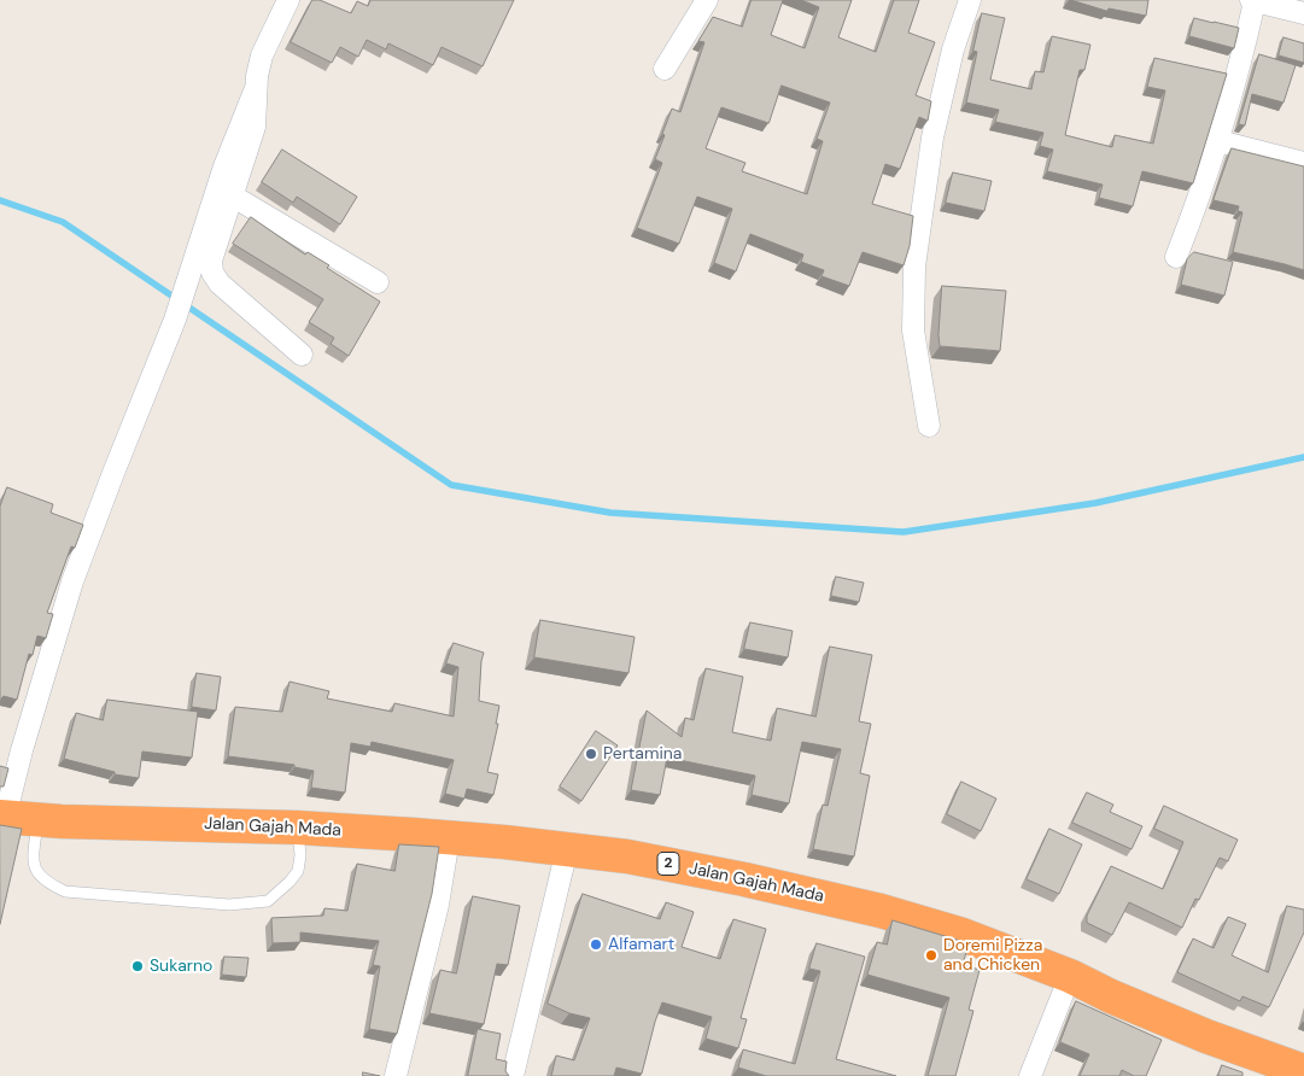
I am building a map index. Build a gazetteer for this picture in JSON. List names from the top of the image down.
{
  "streets": {
    "highway": ["Jalan Gajah Mada", "2"]
  },
  "places": [
    "Pertamina",
    "Alfamart",
    "Doremi Pizza and Chicken",
    "Sukarno"
  ]
}
